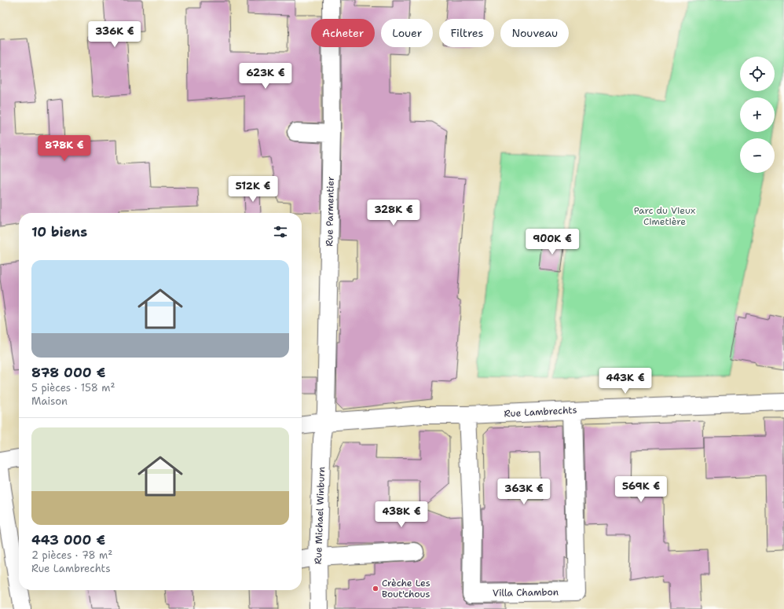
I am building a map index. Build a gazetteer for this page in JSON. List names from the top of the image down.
{
  "streets": {
    "street": [
      "Rue Parmentier",
      "Rue Lambrechts",
      "Rue Michael Winburn",
      "Villa Chambon"
    ]
  },
  "crossings": [
    ["Rue Parmentier", "Rue Lambrechts"],
    ["Rue Parmentier", "Rue Michael Winburn"],
    ["Rue Lambrechts", "Rue Michael Winburn"],
    ["Rue Lambrechts", "Villa Chambon"]
  ],
  "parks": ["Parc du Vieux Cimetière"],
  "places": ["Crèche Les Bout'chous"],
  "page": {
    "chip": [
      "Acheter",
      "Louer",
      "Filtres",
      "Nouveau"
    ],
    "price": [
      "336K €",
      "623K €",
      "878K €",
      "512K €",
      "328K €",
      "900K €",
      "443K €",
      "569K €",
      "363K €",
      "438K €"
    ],
    "map_buttons": ["+", "−"],
    "heading": "10 biens",
    "list": [
      {
        "name": "878 000 €",
        "note": "5 pièces · 158 m² · Maison"
      },
      {
        "name": "443 000 €",
        "note": "2 pièces · 78 m² · Rue Lambrechts"
      }
    ]
  }
}
